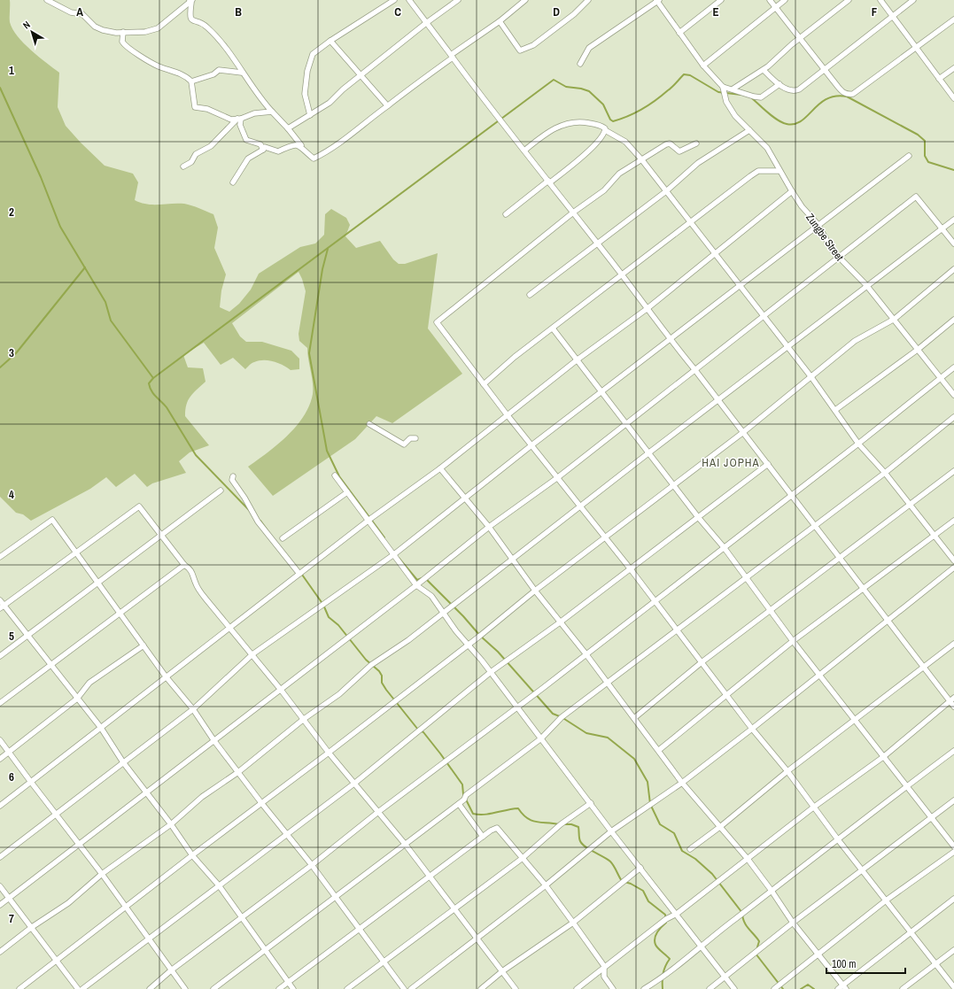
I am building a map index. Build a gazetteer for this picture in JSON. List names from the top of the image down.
{
  "streets": {
    "street": ["Zungbe Street"]
  },
  "districts": ["HAI JOPHA"],
  "scale_bar": "100 m",
  "north": "top left",
  "grid": {
    "columns": [
      "A",
      "B",
      "C",
      "D",
      "E",
      "F"
    ],
    "rows": [
      "1",
      "2",
      "3",
      "4",
      "5",
      "6",
      "7"
    ]
  }
}
